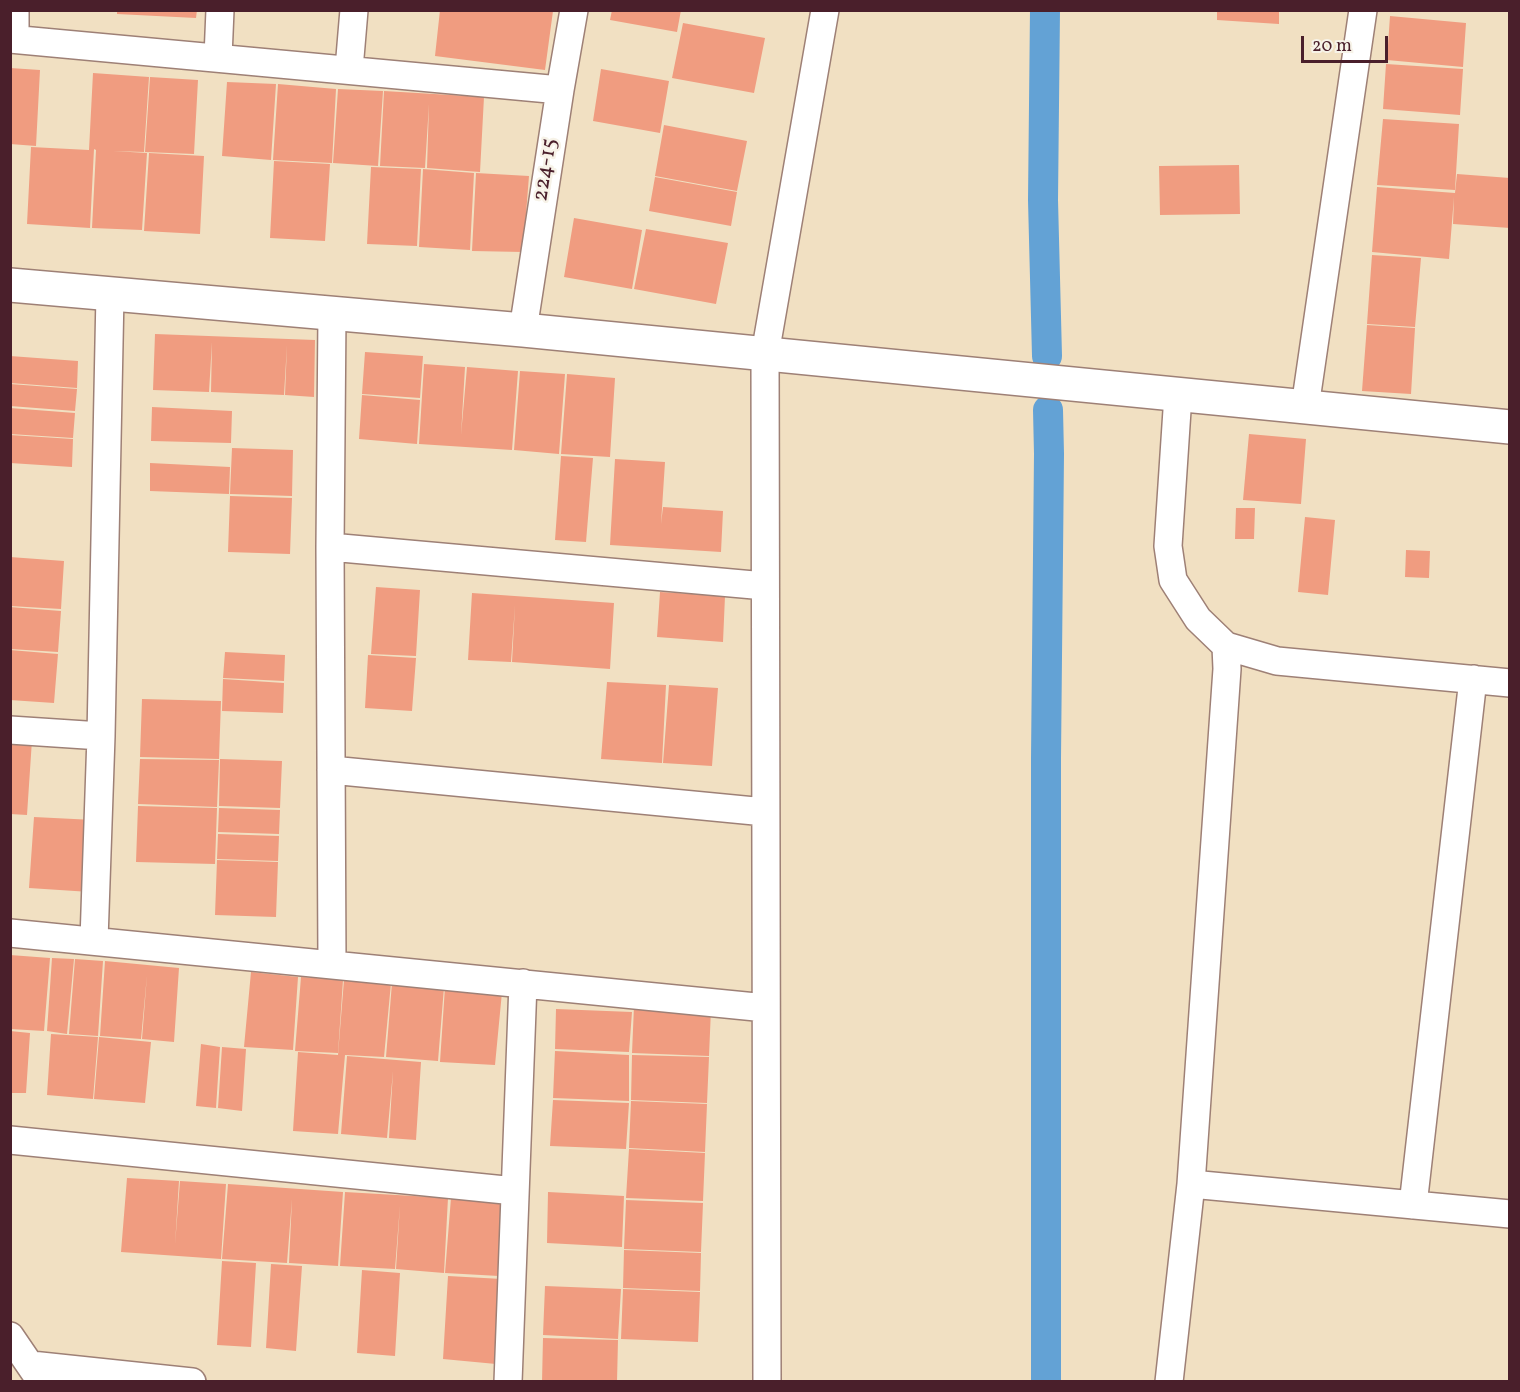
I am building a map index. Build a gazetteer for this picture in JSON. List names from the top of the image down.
{
  "streets": {
    "street": ["224-15"]
  },
  "scale_bar": "20 m"
}
